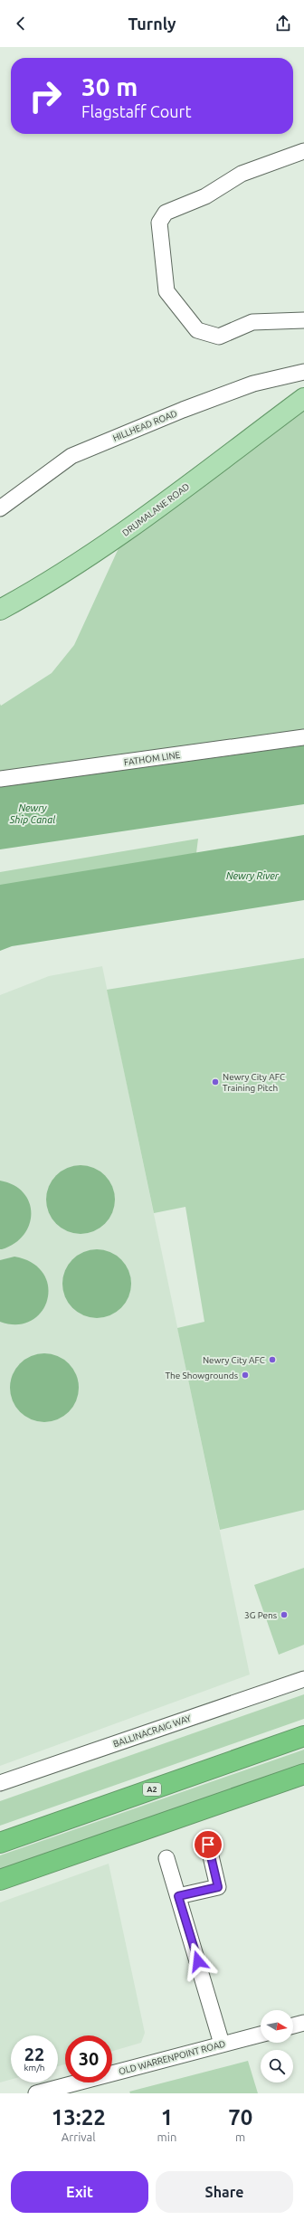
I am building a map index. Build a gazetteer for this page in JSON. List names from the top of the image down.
{
  "streets": {
    "highway": ["A2"],
    "main road": ["DRUMALANE ROAD"],
    "street": [
      "HILLHEAD ROAD",
      "FATHOM LINE",
      "BALLINACRAIG WAY",
      "OLD WARRENPOINT ROAD"
    ]
  },
  "water": ["Newry Ship Canal", "Newry River"],
  "places": [
    "Newry City AFC Training Pitch",
    "Newry City AFC",
    "The Showgrounds",
    "3G Pens"
  ],
  "north": "right",
  "page": {
    "header": "Turnly",
    "turn": ["30 m", "Flagstaff Court"],
    "speed": "22 km/h",
    "limit": "30",
    "eta": [
      "13:22",
      "Arrival",
      "1",
      "min",
      "70",
      "m"
    ],
    "buttons": ["Exit", "Share"]
  }
}
